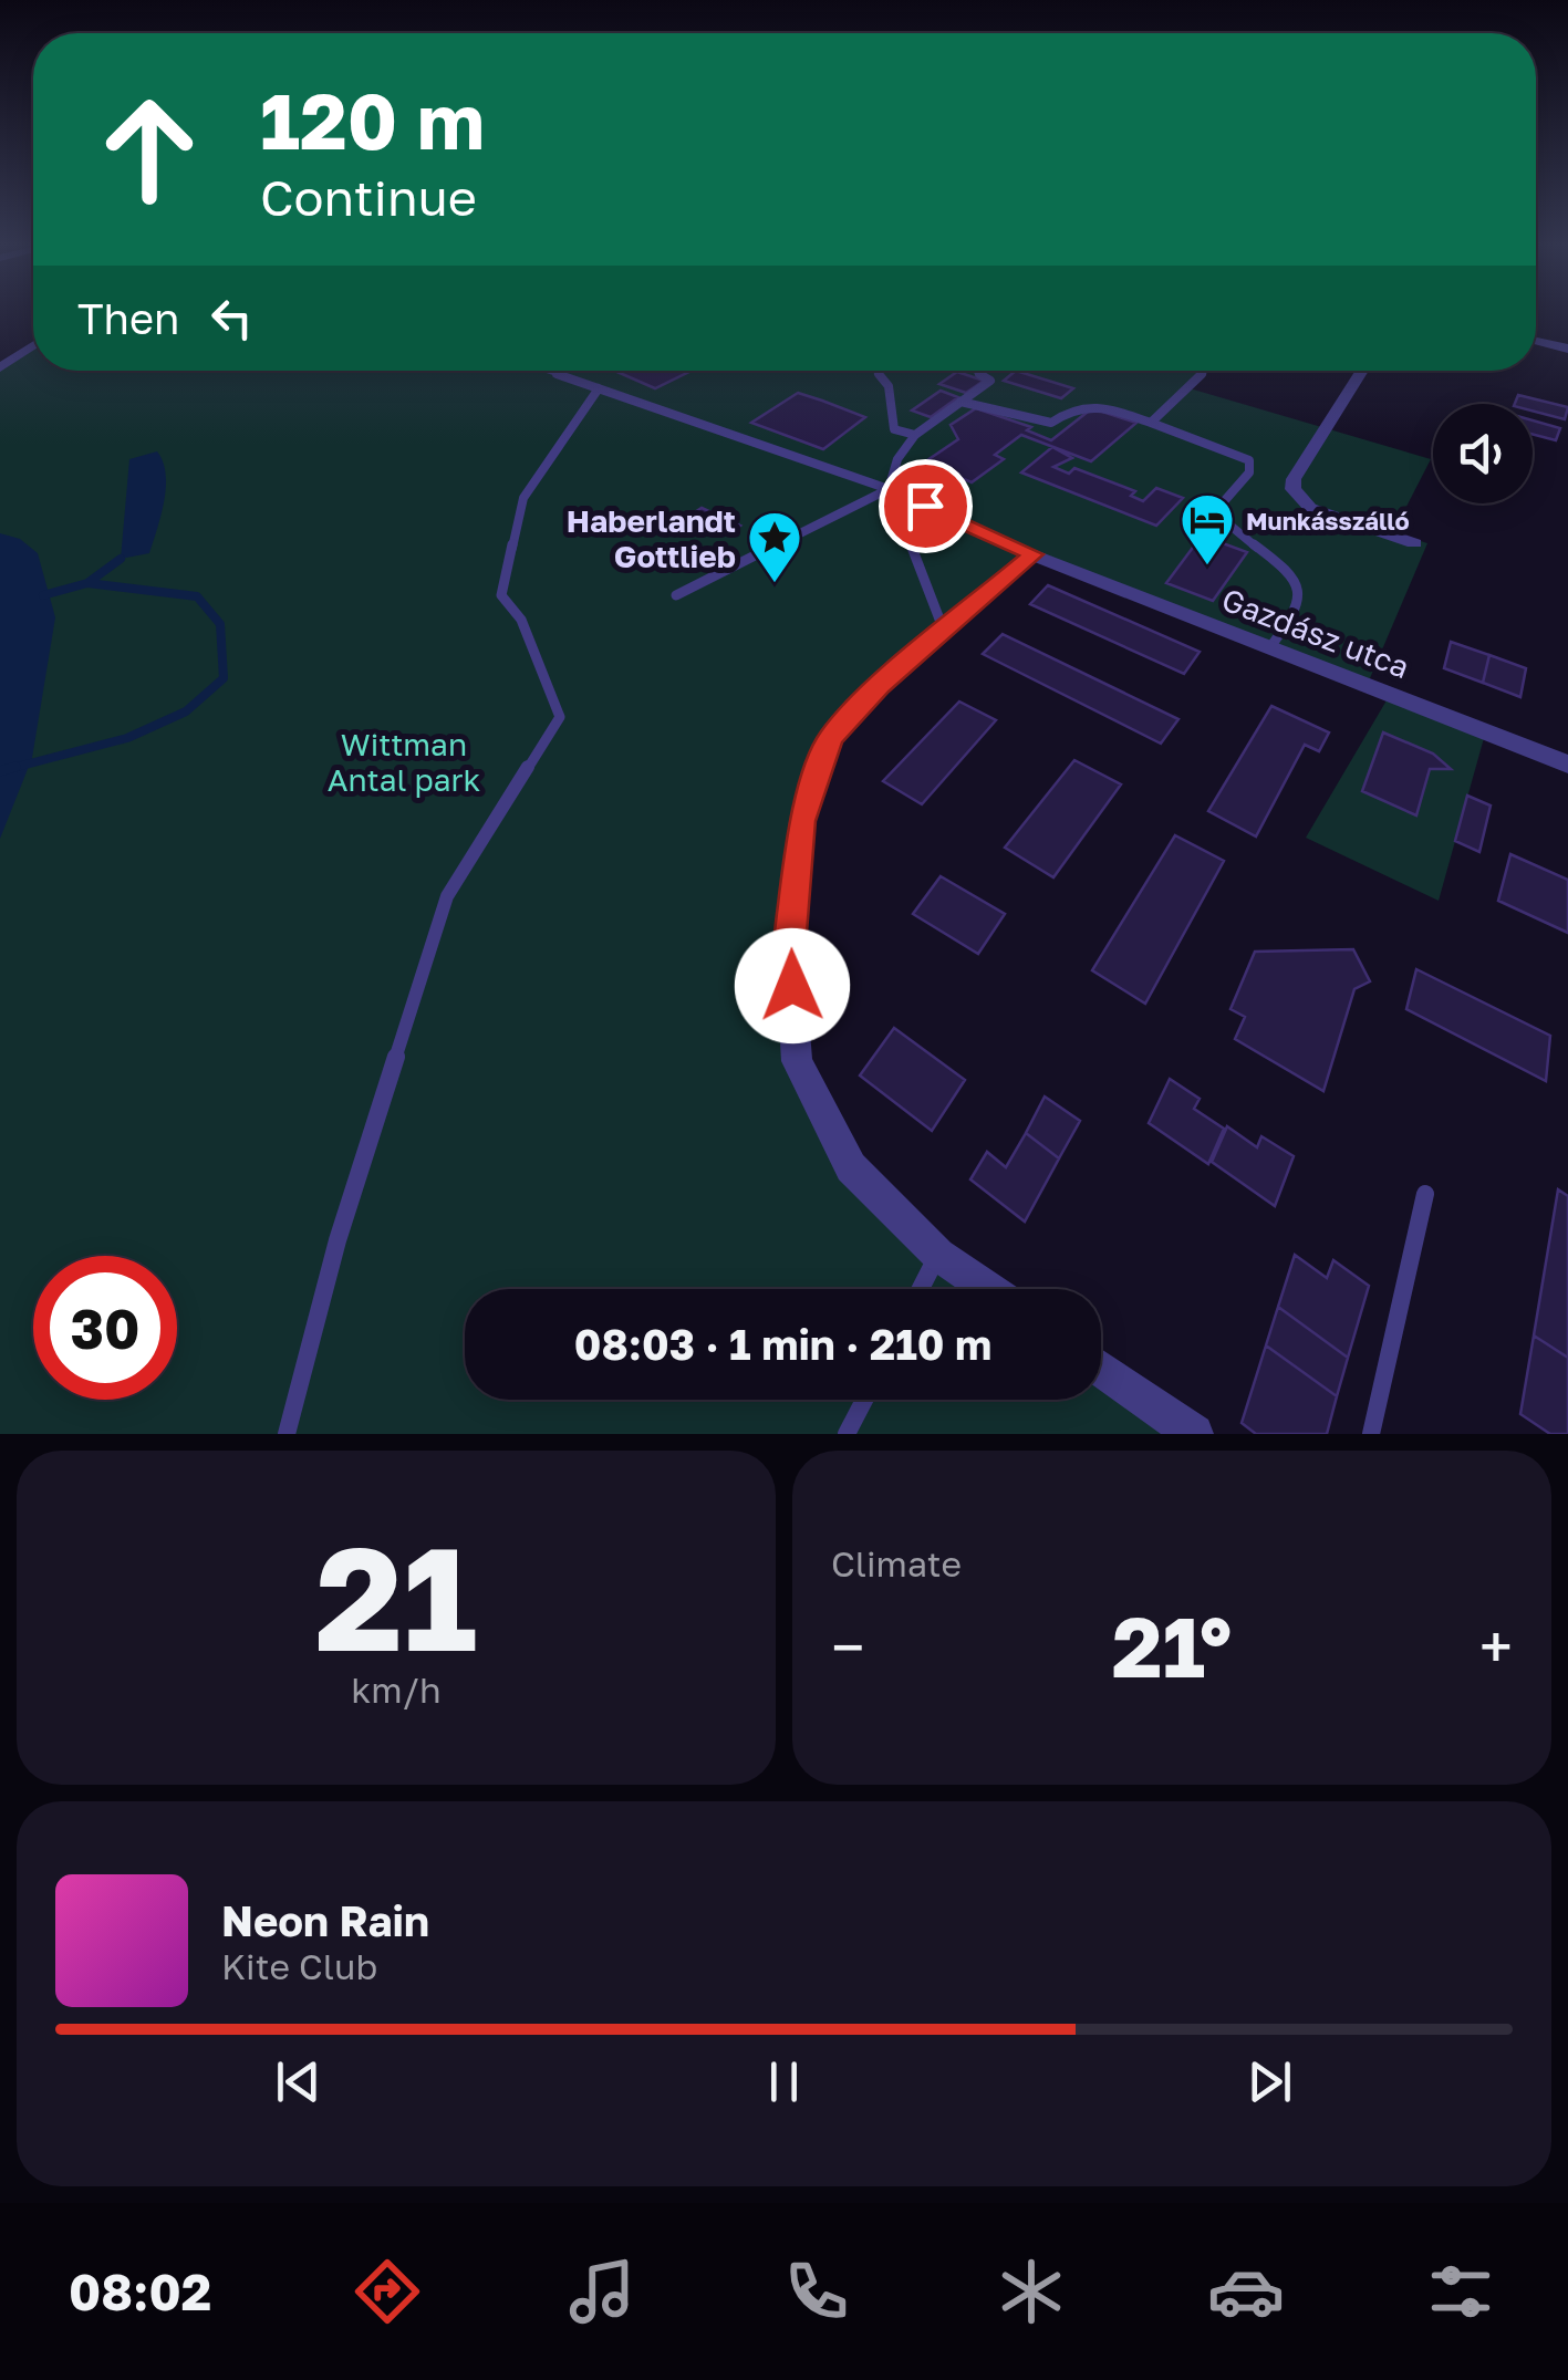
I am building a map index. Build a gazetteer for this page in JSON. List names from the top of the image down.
{
  "streets": {
    "street": ["Gazdász utca"]
  },
  "parks": ["Wittman Antal park"],
  "places": {
    "hotel": ["Munkásszálló"],
    "place": ["Haberlandt Gottlieb"]
  },
  "page": {
    "turn": ["120 m", "Continue"],
    "then": "Then",
    "limit": "30",
    "trip": "08:03 · 1 min · 210 m",
    "tile": [
      ["21", "km/h"],
      "Climate"
    ],
    "heat": ["−", "21°", "+"],
    "song": ["Neon Rain", "Kite Club"],
    "tabs": "08:02"
  }
}
